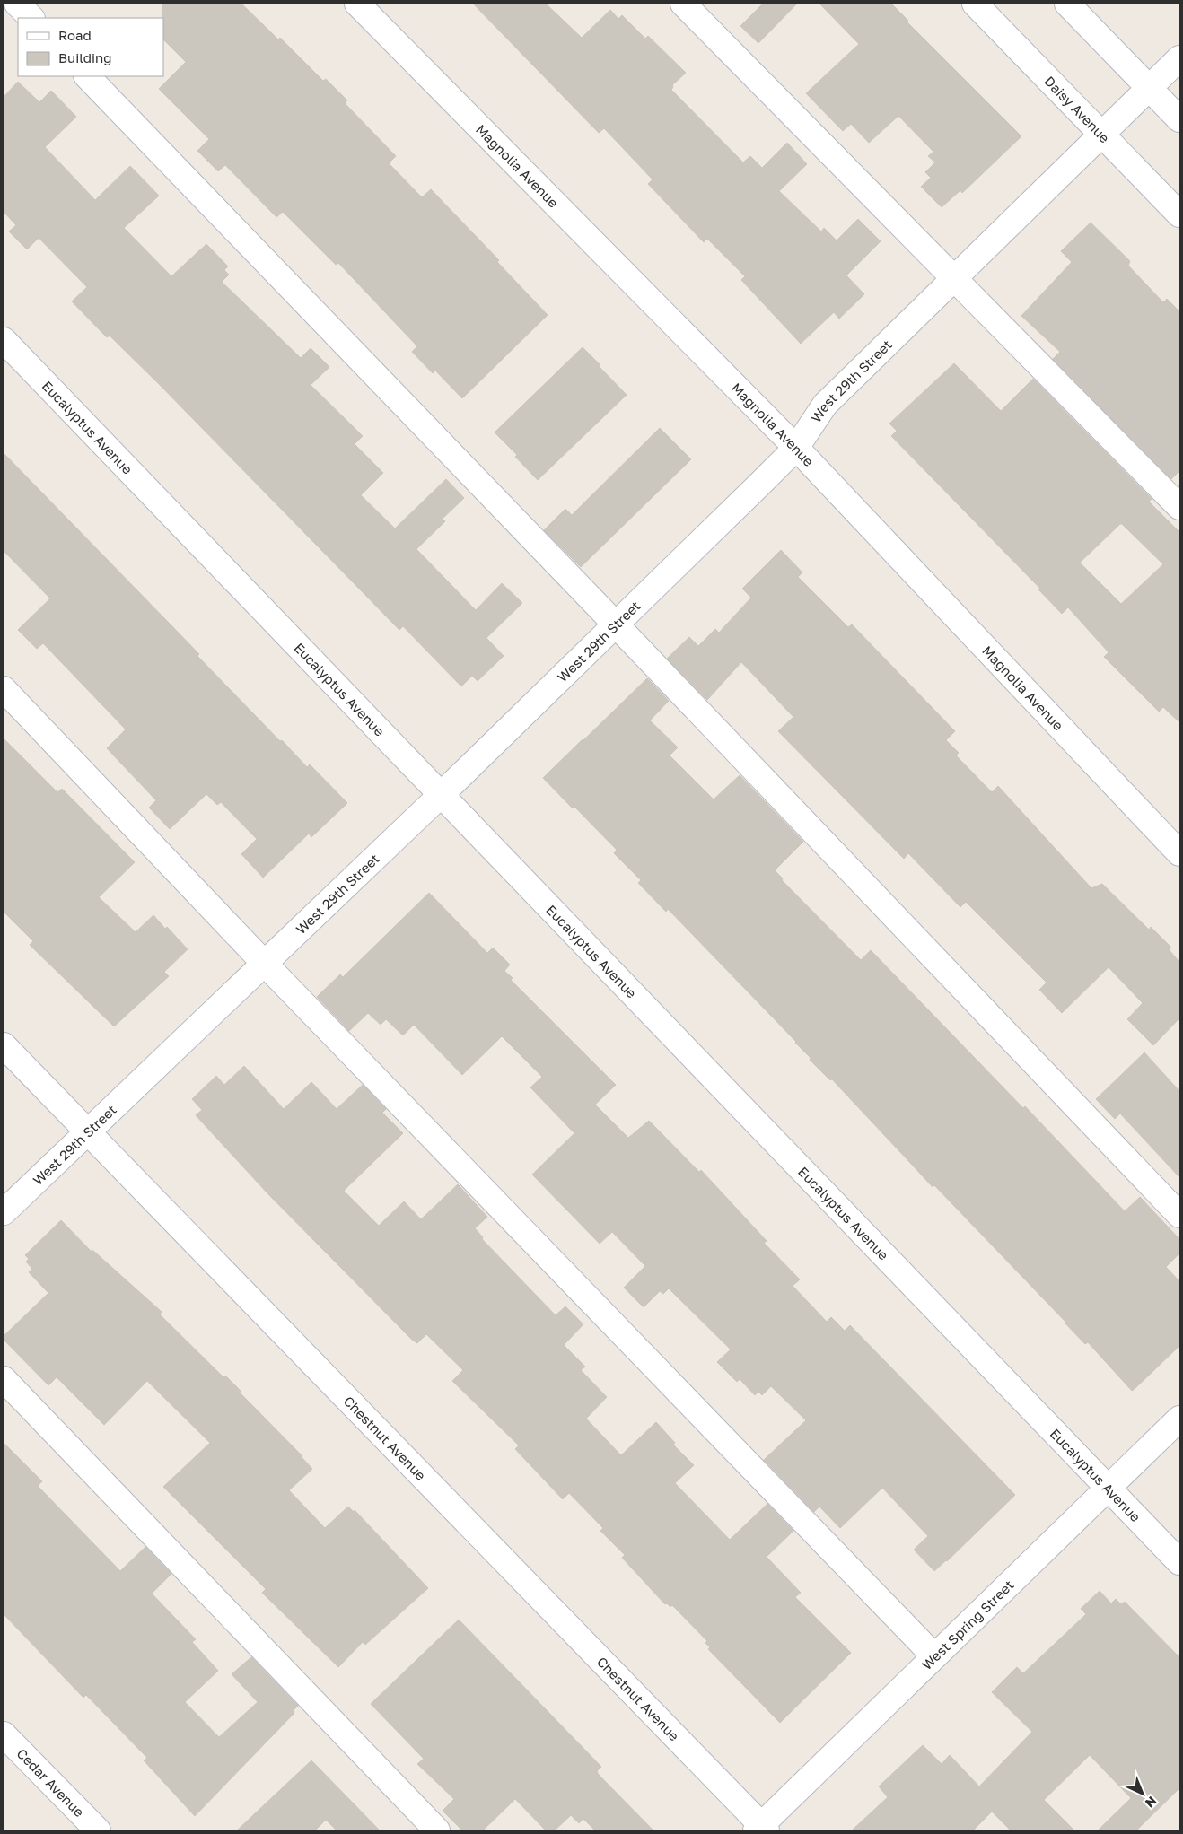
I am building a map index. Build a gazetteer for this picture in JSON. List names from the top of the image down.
{
  "streets": {
    "street": [
      "Daisy Avenue",
      "Magnolia Avenue",
      "West 29th Street",
      "Eucalyptus Avenue",
      "Chestnut Avenue",
      "West Spring Street",
      "Cedar Avenue"
    ]
  },
  "crossings": [
    ["Daisy Avenue", "West 29th Street"],
    ["Magnolia Avenue", "West 29th Street"],
    ["West 29th Street", "Eucalyptus Avenue"],
    ["West 29th Street", "Chestnut Avenue"],
    ["Eucalyptus Avenue", "West Spring Street"],
    ["Chestnut Avenue", "West Spring Street"]
  ],
  "legend": ["Road", "Building"],
  "north": "bottom right"
}
